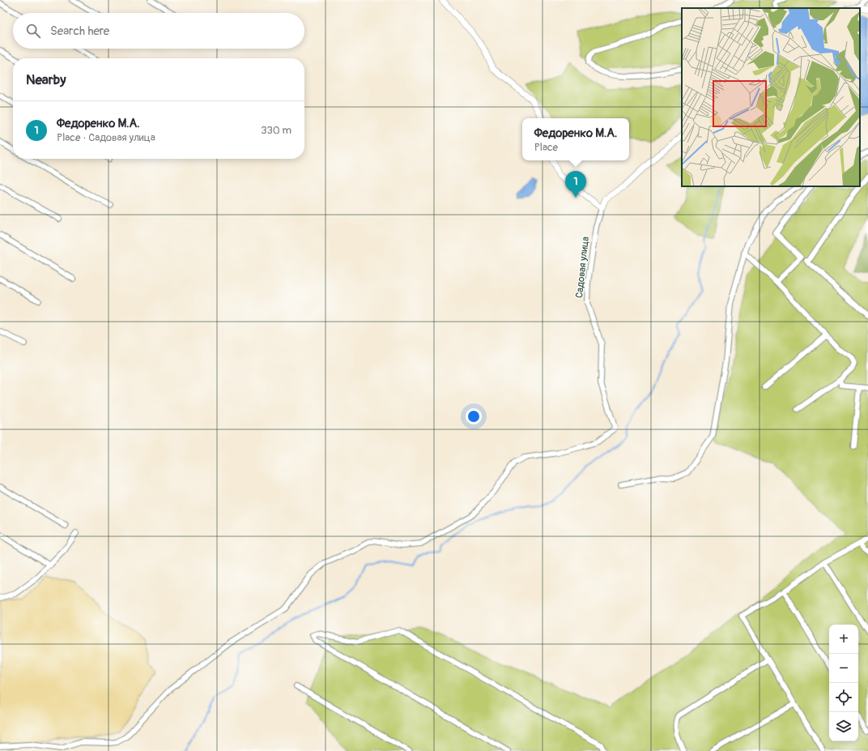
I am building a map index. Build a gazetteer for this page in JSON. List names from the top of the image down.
{
  "streets": {
    "street": ["Садовая улица"]
  },
  "page": {
    "search": "Search here",
    "heading": "Nearby",
    "list": [
      {
        "mark": "1",
        "name": "Федоренко М.А.",
        "note": "Place · Садовая улица",
        "value": "330 m"
      }
    ],
    "popup": ["Федоренко М.А.", "Place"],
    "pins": "1",
    "map_buttons": ["+", "−"]
  }
}
